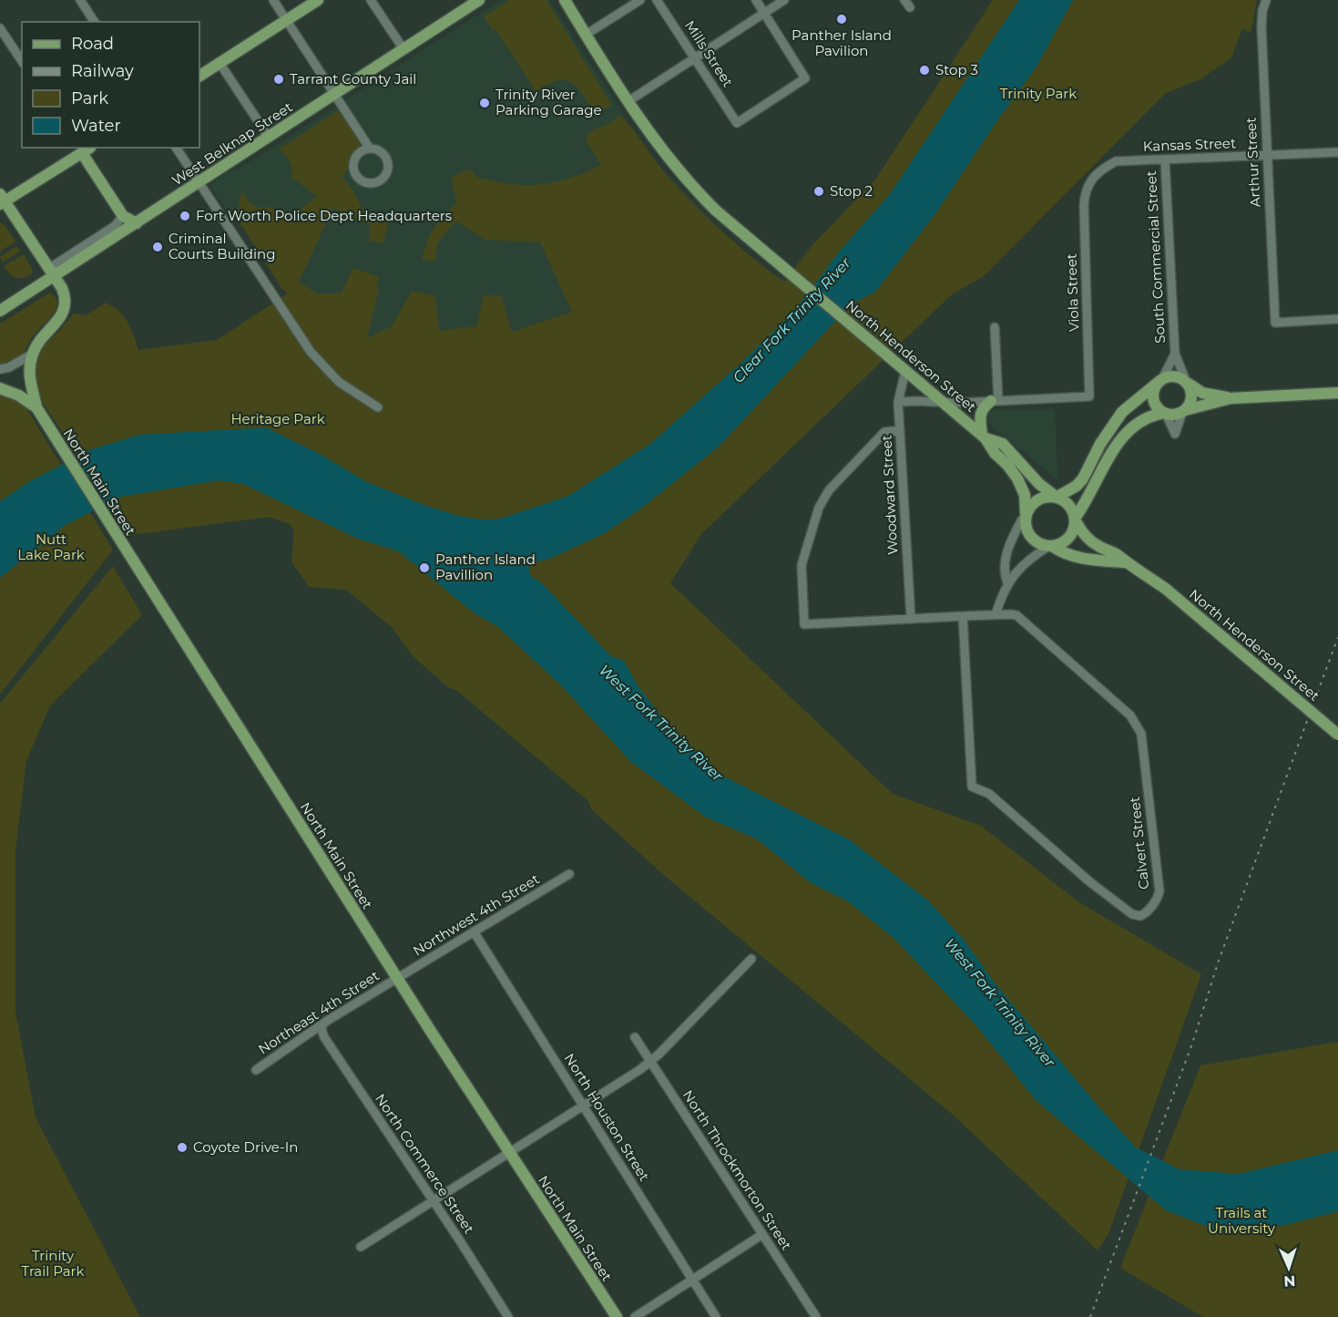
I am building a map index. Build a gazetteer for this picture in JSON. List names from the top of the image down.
{
  "streets": {
    "main road": ["West Belknap Street", "North Henderson Street", "North Main Street"],
    "street": [
      "Mills Street",
      "Kansas Street",
      "Arthur Street",
      "South Commercial Street",
      "Viola Street",
      "Woodward Street",
      "Calvert Street",
      "Northwest 4th Street",
      "Northeast 4th Street",
      "North Houston Street",
      "North Commerce Street",
      "North Throckmorton Street"
    ]
  },
  "crossings": [
    ["Kansas Street", "Arthur Street"],
    ["Kansas Street", "South Commercial Street"],
    ["Kansas Street", "Viola Street"],
    ["North Henderson Street", "Woodward Street"],
    ["North Main Street", "Northwest 4th Street"],
    ["North Main Street", "Northeast 4th Street"],
    ["Woodward Street", "Calvert Street"],
    ["Northwest 4th Street", "Northeast 4th Street"],
    ["Northwest 4th Street", "North Houston Street"],
    ["Northeast 4th Street", "North Commerce Street"]
  ],
  "water": ["Clear Fork Trinity River", "West Fork Trinity River"],
  "parks": [
    "Trinity Park",
    "Heritage Park",
    "Nutt Lake Park",
    "Trails at University",
    "Trinity Trail Park"
  ],
  "places": [
    "Panther Island Pavilion",
    "Stop 3",
    "Tarrant County Jail",
    "Trinity River Parking Garage",
    "Stop 2",
    "Fort Worth Police Dept Headquarters",
    "Criminal Courts Building",
    "Panther Island Pavillion",
    "Coyote Drive-In"
  ],
  "legend": [
    "Road",
    "Railway",
    "Park",
    "Water"
  ],
  "north": "bottom"
}
